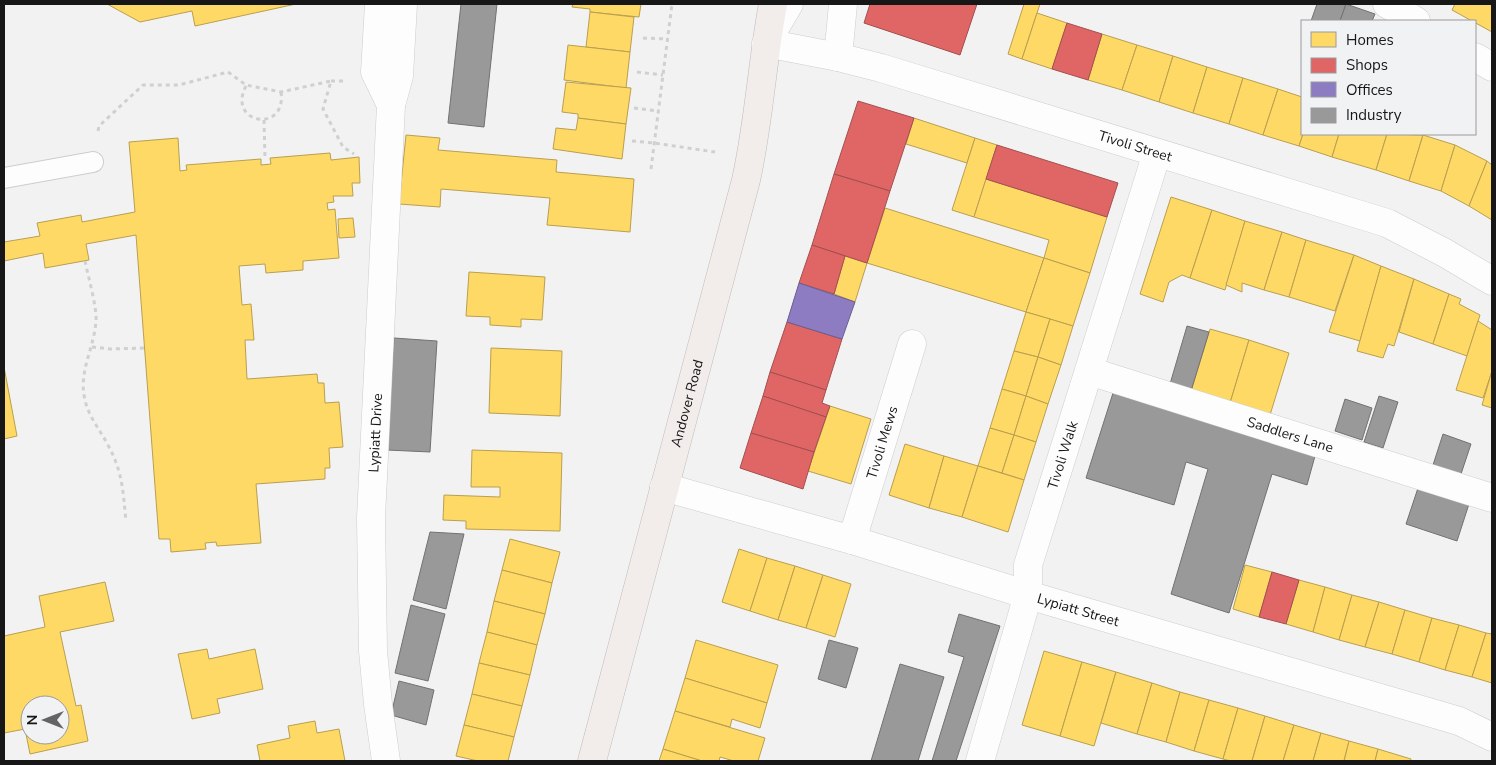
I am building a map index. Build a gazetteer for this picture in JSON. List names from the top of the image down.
{
  "streets": {
    "highway": ["Andover Road"],
    "street": [
      "Tivoli Street",
      "Lypiatt Drive",
      "Saddlers Lane",
      "Tivoli Mews",
      "Tivoli Walk",
      "Lypiatt Street"
    ]
  },
  "crossings": [
    ["Tivoli Street", "Andover Road"],
    ["Tivoli Street", "Tivoli Walk"],
    ["Andover Road", "Lypiatt Street"],
    ["Saddlers Lane", "Tivoli Walk"],
    ["Tivoli Mews", "Lypiatt Street"],
    ["Tivoli Walk", "Lypiatt Street"]
  ],
  "legend": [
    "Homes",
    "Shops",
    "Offices",
    "Industry"
  ],
  "north": "left"
}
